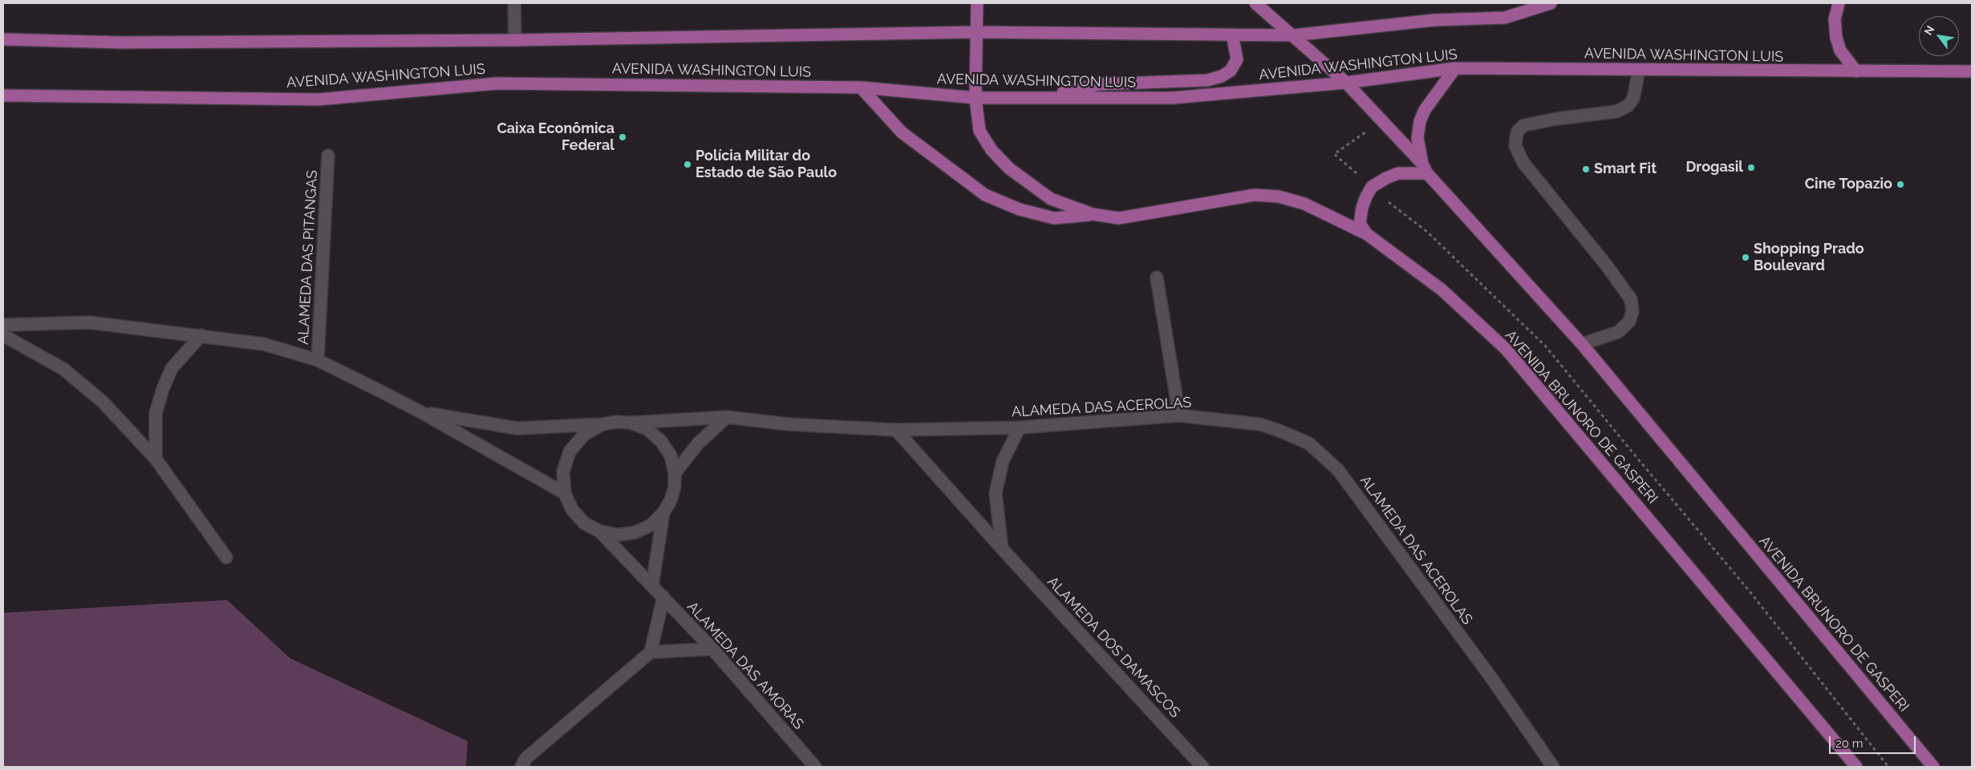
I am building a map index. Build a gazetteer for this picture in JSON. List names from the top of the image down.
{
  "streets": {
    "main road": ["AVENIDA WASHINGTON LUIS", "AVENIDA BRUNORO DE GASPERI"],
    "street": [
      "ALAMEDA DAS PITANGAS",
      "ALAMEDA DAS ACEROLAS",
      "ALAMEDA DOS DAMASCOS",
      "ALAMEDA DAS AMORAS"
    ]
  },
  "crossings": [
    ["AVENIDA WASHINGTON LUIS", "AVENIDA BRUNORO DE GASPERI"],
    ["ALAMEDA DAS ACEROLAS", "ALAMEDA DOS DAMASCOS"],
    ["ALAMEDA DAS ACEROLAS", "ALAMEDA DAS AMORAS"]
  ],
  "places": [
    "Caixa Econômica Federal",
    "Polícia Militar do Estado de São Paulo",
    "Drogasil",
    "Smart Fit",
    "Cine Topazio",
    "Shopping Prado Boulevard"
  ],
  "scale_bar": "20 m",
  "north": "top left"
}
